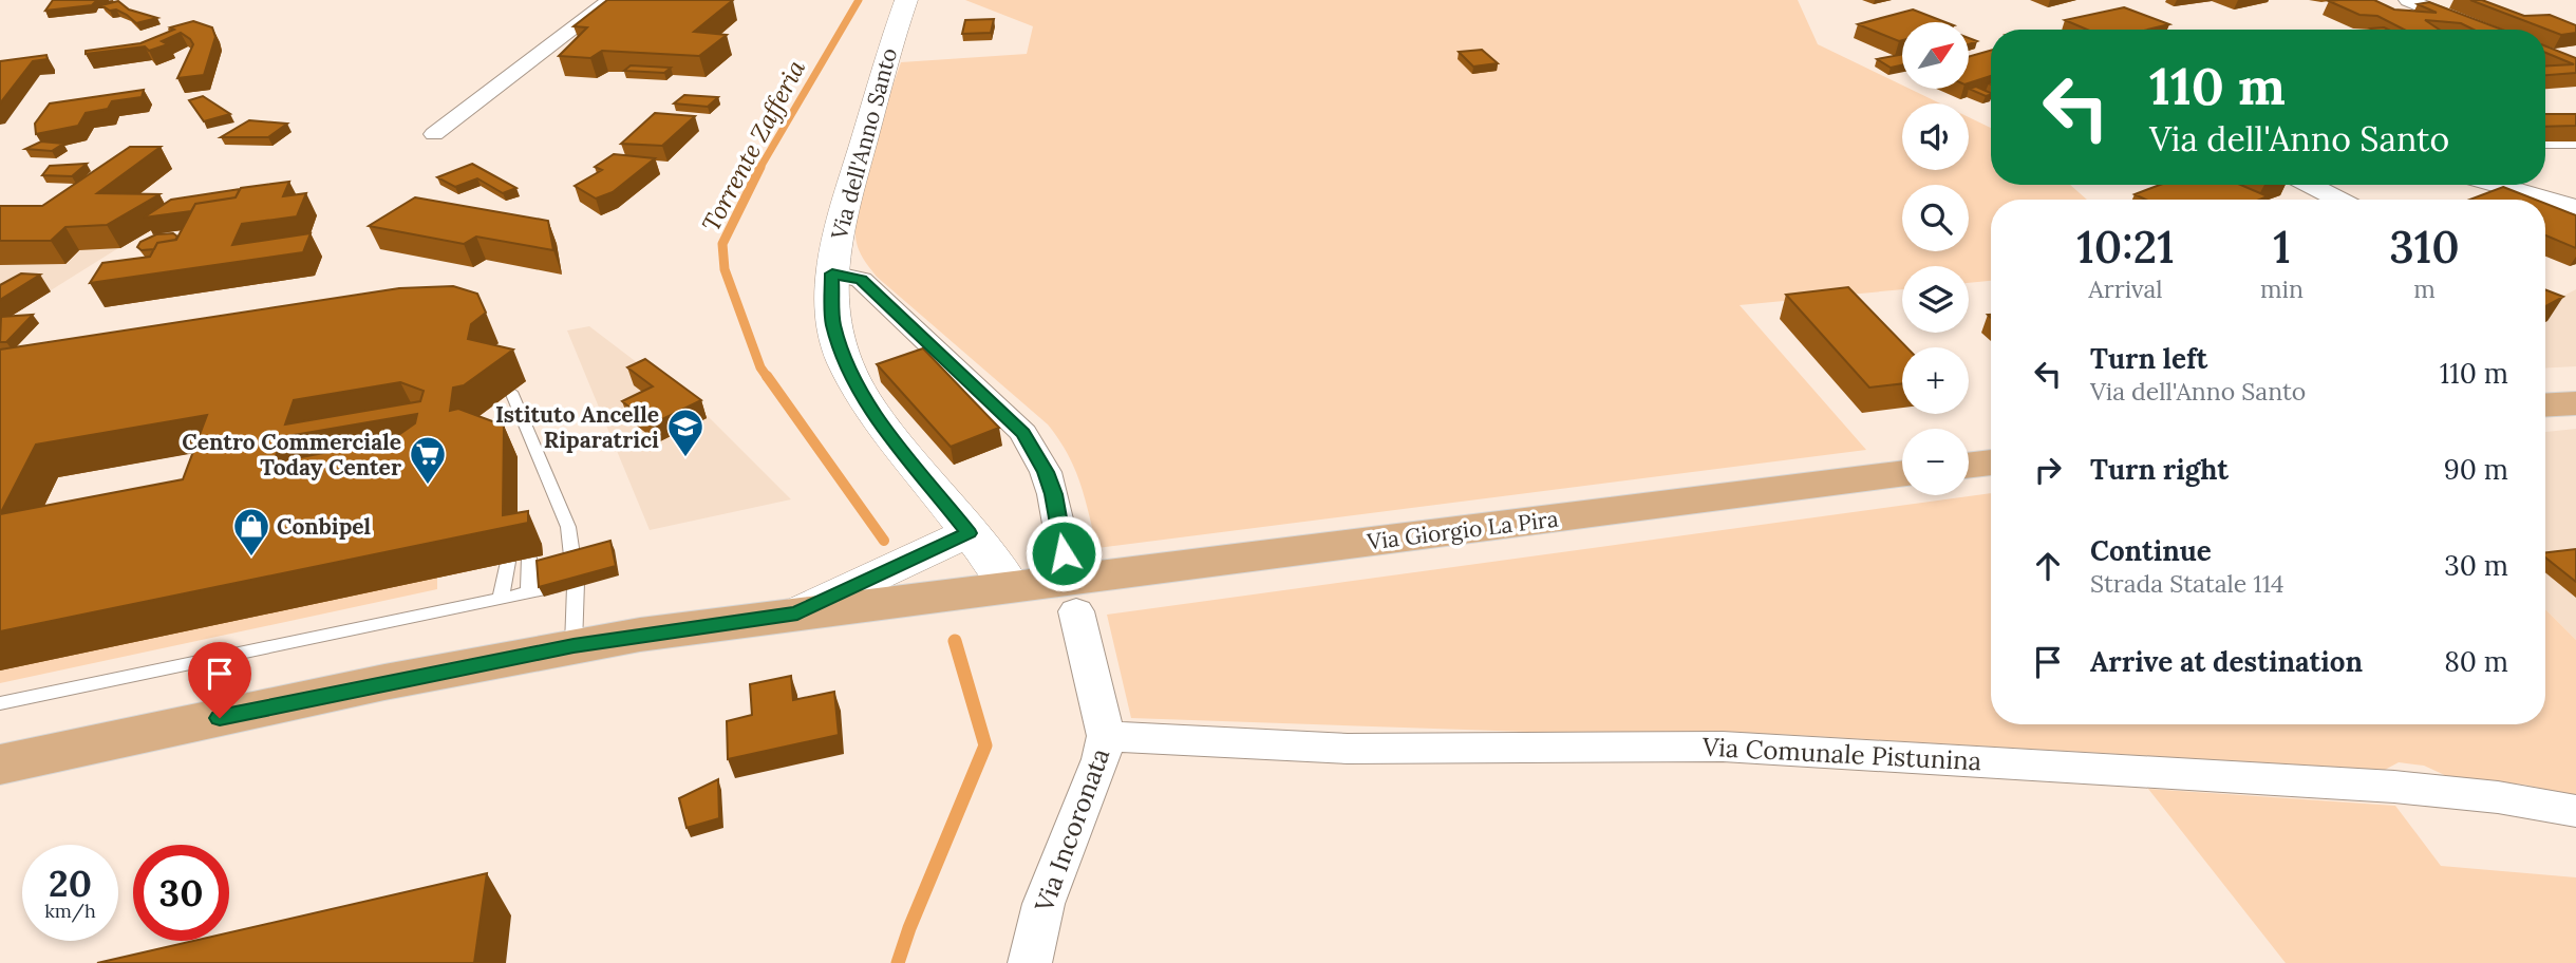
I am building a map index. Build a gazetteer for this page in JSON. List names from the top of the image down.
{
  "streets": {
    "main road": ["Via Giorgio La Pira"],
    "street": ["Via dell'Anno Santo", "Via Comunale Pistunina", "Via Incoronata"]
  },
  "crossings": [
    ["Via dell'Anno Santo", "Via Giorgio La Pira"],
    ["Via Comunale Pistunina", "Via Incoronata"]
  ],
  "water": ["Torrente Zafferia"],
  "places": {
    "school or university": ["Istituto Ancelle Riparatrici"],
    "supermarket": ["Centro Commerciale Today Center"],
    "shop": ["Conbipel"]
  },
  "north": "top right",
  "page": {
    "map_buttons": ["+", "−"],
    "turn": ["110 m", "Via dell'Anno Santo"],
    "eta": [
      "10:21",
      "Arrival",
      "1",
      "min",
      "310",
      "m"
    ],
    "list": [
      {
        "name": "Turn left",
        "note": "Via dell'Anno Santo",
        "value": "110 m"
      },
      {
        "name": "Turn right",
        "value": "90 m"
      },
      {
        "name": "Continue",
        "note": "Strada Statale 114",
        "value": "30 m"
      },
      {
        "name": "Arrive at destination",
        "value": "80 m"
      }
    ],
    "speed": "20 km/h",
    "limit": "30"
  }
}
